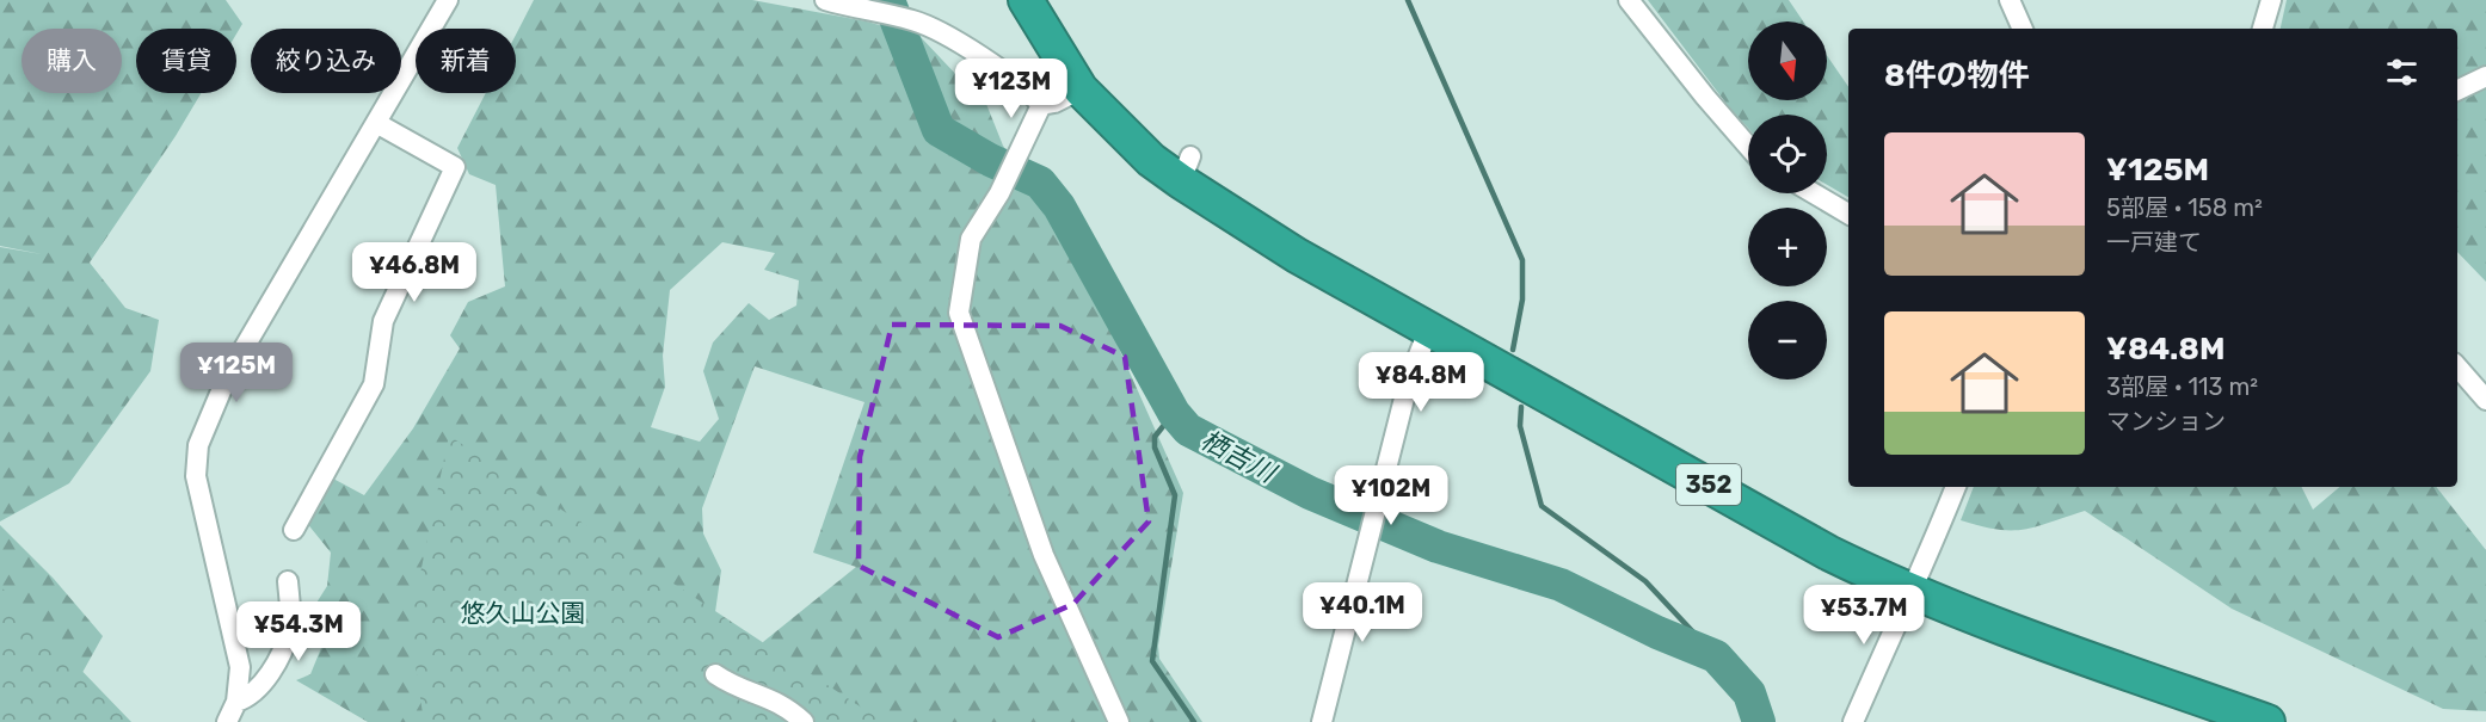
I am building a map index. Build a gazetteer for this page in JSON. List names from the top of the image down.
{
  "streets": {
    "highway": ["352"]
  },
  "water": ["栖吉川"],
  "parks": ["悠久山公園"],
  "north": "bottom",
  "page": {
    "map_buttons": ["+", "−"],
    "chip": [
      "購入",
      "賃貸",
      "絞り込み",
      "新着"
    ],
    "heading": "8件の物件",
    "price": [
      "¥123M",
      "¥46.8M",
      "¥125M",
      "¥84.8M",
      "¥102M",
      "¥40.1M",
      "¥53.7M",
      "¥54.3M"
    ],
    "list": [
      {
        "name": "¥125M",
        "note": "5部屋 · 158 m² · 一戸建て"
      },
      {
        "name": "¥84.8M",
        "note": "3部屋 · 113 m² · マンション"
      }
    ]
  }
}
